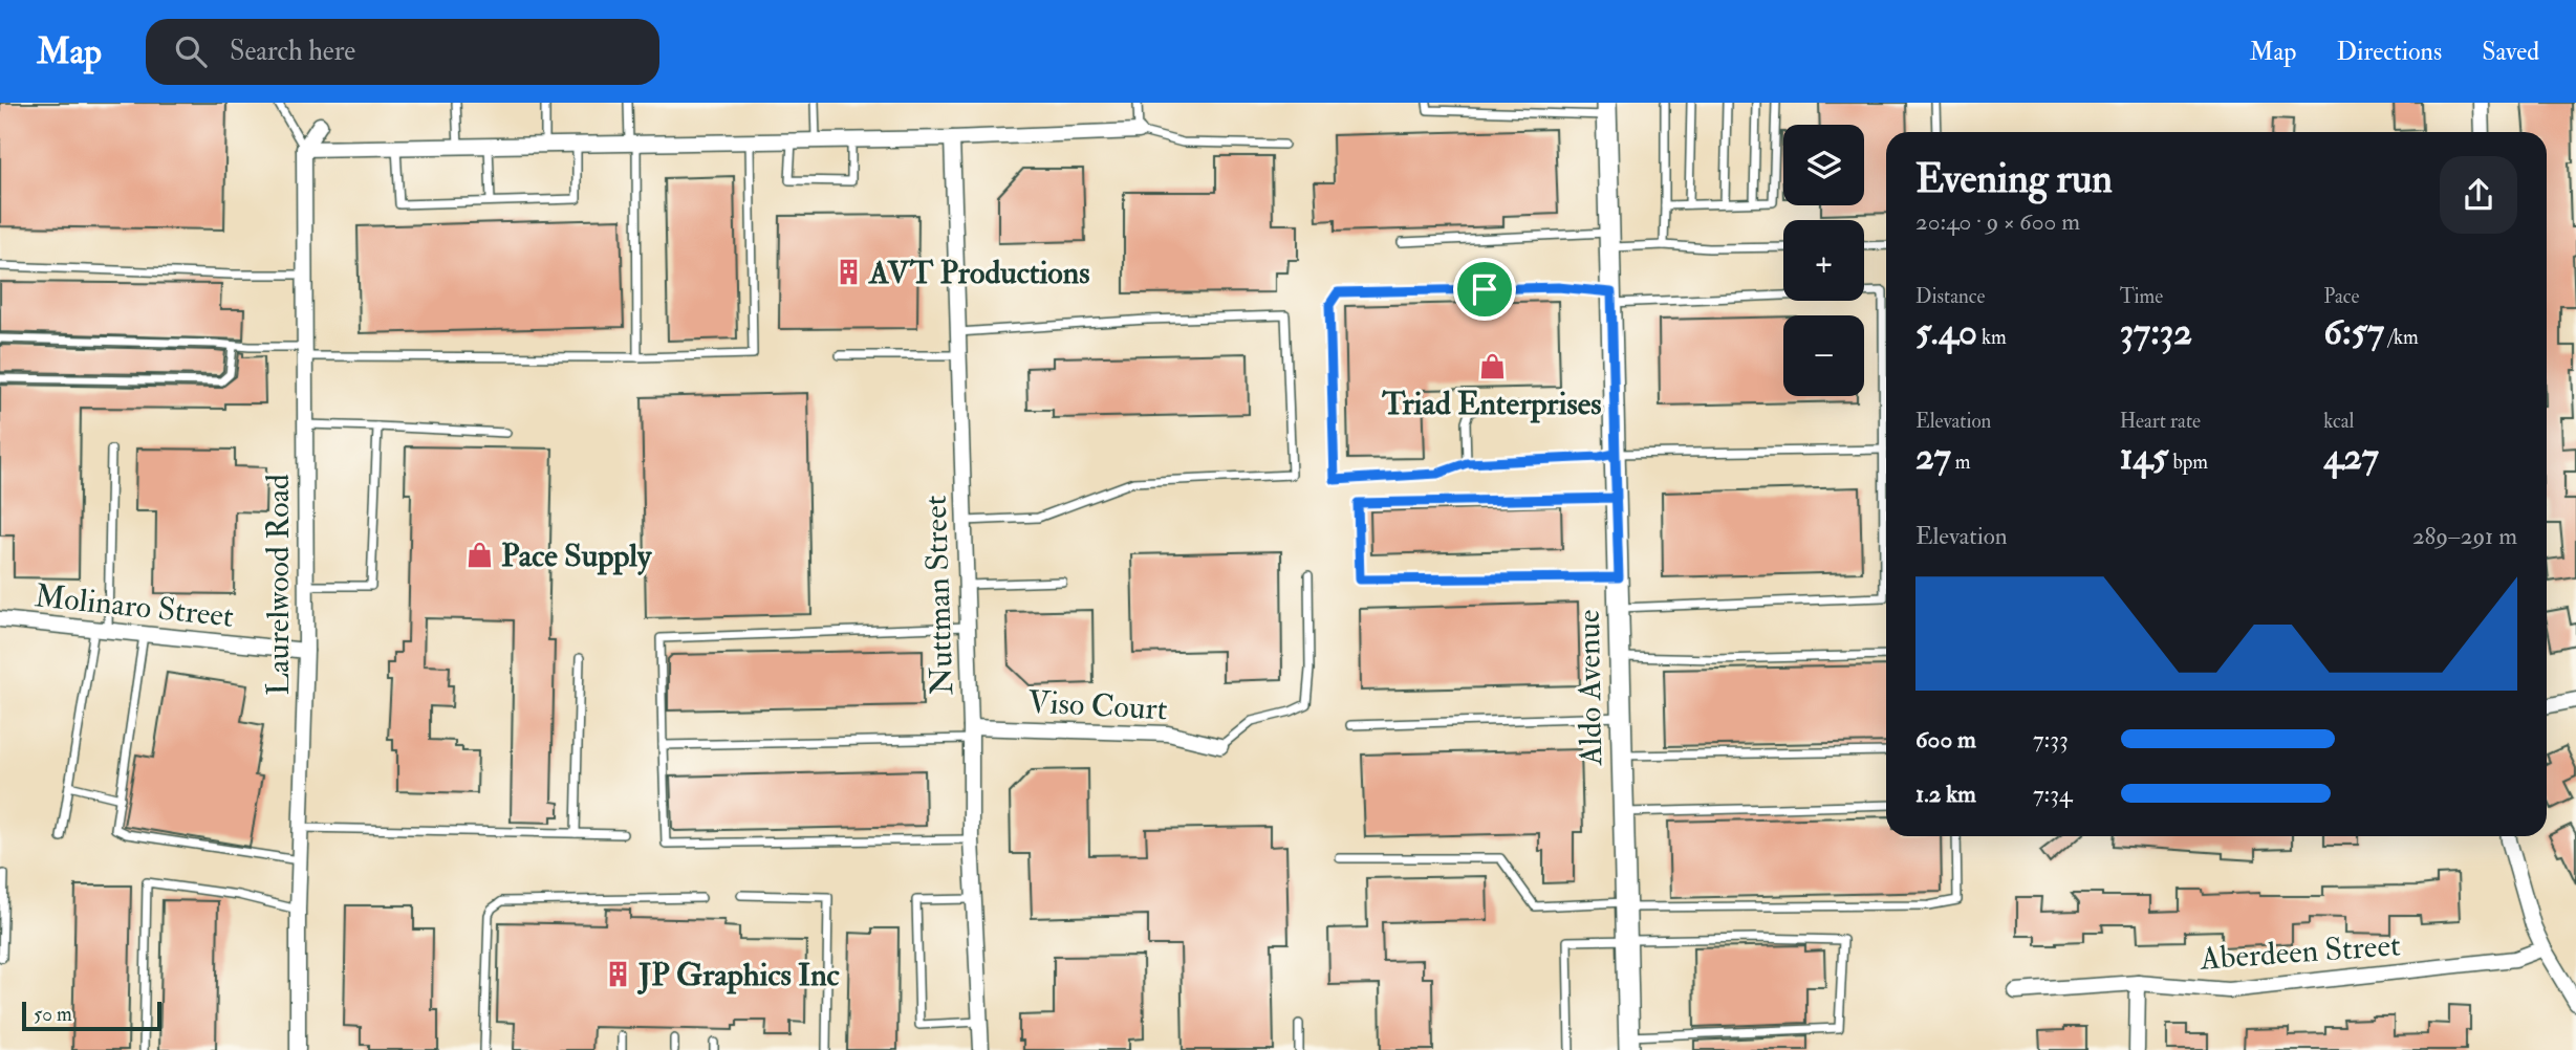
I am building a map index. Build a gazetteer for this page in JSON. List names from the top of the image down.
{
  "streets": {
    "street": [
      "Laurelwood Road",
      "Nuttman Street",
      "Molinaro Street",
      "Aldo Avenue",
      "Viso Court",
      "Aberdeen Street"
    ]
  },
  "crossings": [
    ["Laurelwood Road", "Molinaro Street"],
    ["Nuttman Street", "Viso Court"]
  ],
  "places": {
    "building": ["AVT Productions", "JP Graphics Inc"],
    "shop": ["Triad Enterprises", "Pace Supply"]
  },
  "scale_bar": "50 m",
  "page": {
    "header": "Map",
    "search": "Search here",
    "nav": ["Map", "Directions", "Saved"],
    "map_buttons": ["+", "−"],
    "heading": ["Evening run", "20:40 · 9 × 600 m"],
    "stats": [
      ["Distance", "5.40 km"],
      ["Time", "37:32"],
      ["Pace", "6:57 /km"],
      ["Elevation", "27 m"],
      ["Heart rate", "145 bpm"],
      ["kcal", "427"]
    ],
    "chart": ["Elevation", "289–291 m"],
    "list": [
      {
        "name": "600 m",
        "note": "7:33"
      },
      {
        "name": "1.2 km",
        "note": "7:34"
      }
    ],
    "scale": "50 m"
  }
}
